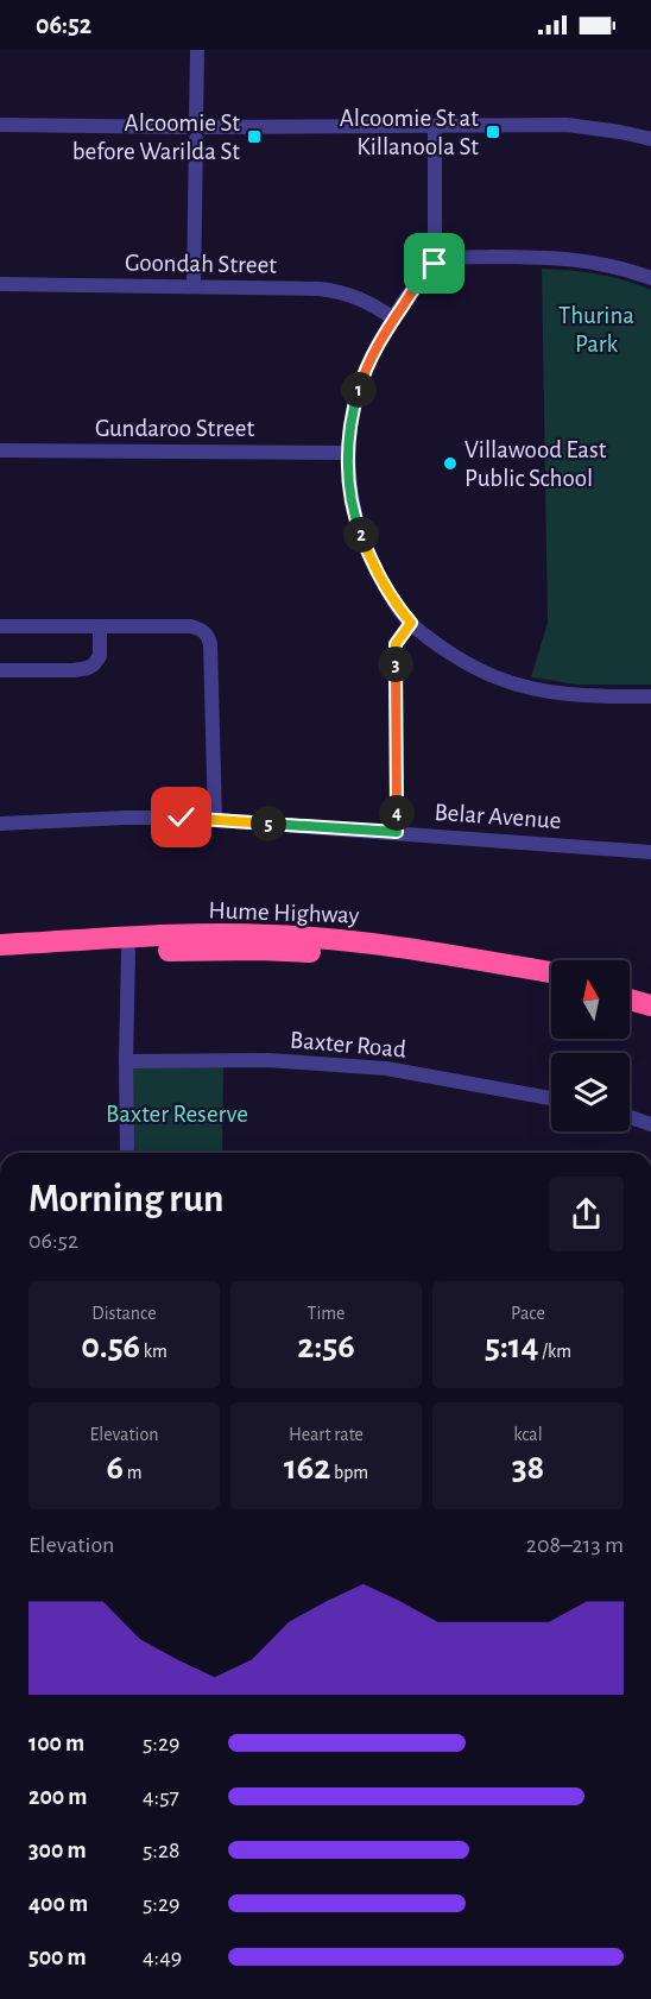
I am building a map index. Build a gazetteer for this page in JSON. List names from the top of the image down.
{
  "streets": {
    "highway": ["Hume Highway"],
    "street": [
      "Goondah Street",
      "Gundaroo Street",
      "Belar Avenue",
      "Baxter Road"
    ]
  },
  "parks": ["Thurina Park", "Baxter Reserve"],
  "places": {
    "transit": ["Alcoomie St at Killanoola St", "Alcoomie St before Warilda St"],
    "other": ["Villawood East Public School"]
  },
  "north": "top",
  "page": {
    "status": "06:52",
    "pins": [
      "1",
      "2",
      "3",
      "4",
      "5"
    ],
    "heading": ["Morning run", "06:52"],
    "stats": [
      ["Distance", "0.56 km"],
      ["Time", "2:56"],
      ["Pace", "5:14 /km"],
      ["Elevation", "6 m"],
      ["Heart rate", "162 bpm"],
      ["kcal", "38"]
    ],
    "chart": ["Elevation", "208–213 m"],
    "list": [
      {
        "name": "100 m",
        "note": "5:29"
      },
      {
        "name": "200 m",
        "note": "4:57"
      },
      {
        "name": "300 m",
        "note": "5:28"
      },
      {
        "name": "400 m",
        "note": "5:29"
      },
      {
        "name": "500 m",
        "note": "4:49"
      }
    ]
  }
}
